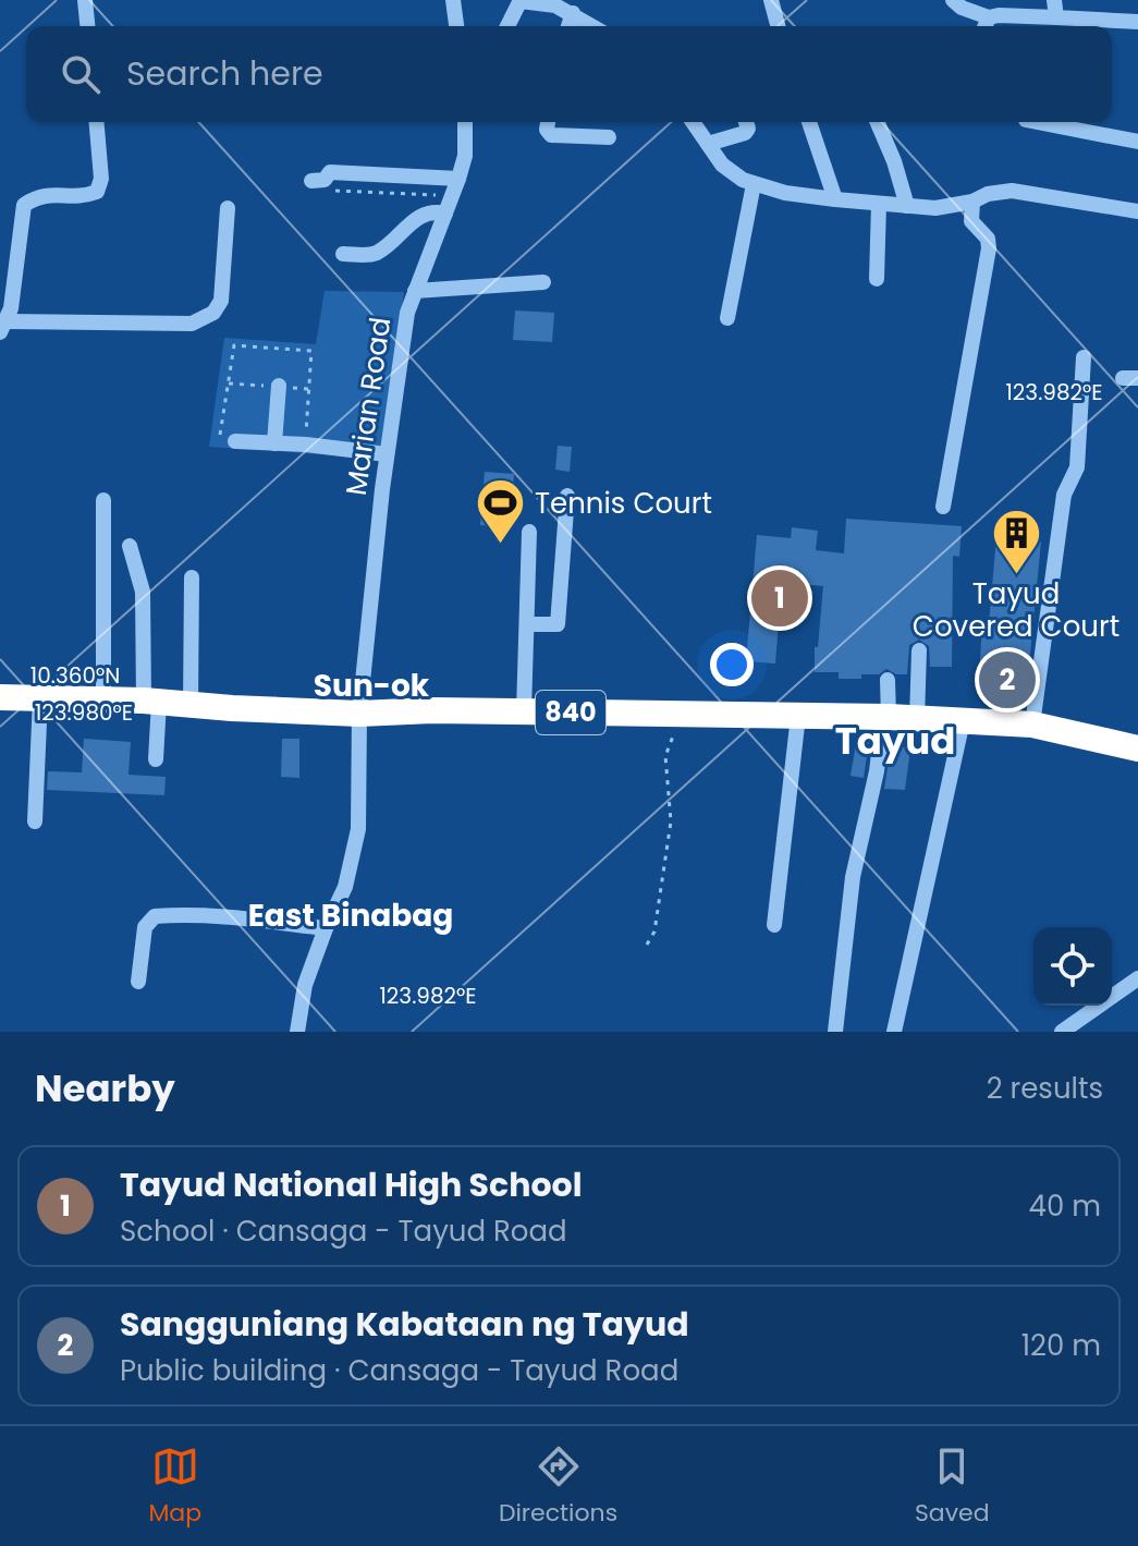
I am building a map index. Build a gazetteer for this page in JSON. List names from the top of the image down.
{
  "streets": {
    "highway": ["840"],
    "street": ["Marian Road"]
  },
  "crossings": [
    ["Marian Road", "840"]
  ],
  "districts": ["Sun-ok", "Tayud", "East Binabag"],
  "places": {
    "sports": ["Tennis Court"],
    "building": ["Tayud Covered Court"]
  },
  "page": {
    "search": "Search here",
    "pins": ["1", "2"],
    "heading": ["Nearby", "2 results"],
    "list": [
      {
        "mark": "1",
        "name": "Tayud National High School",
        "note": "School · Cansaga - Tayud Road",
        "value": "40 m"
      },
      {
        "mark": "2",
        "name": "Sangguniang Kabataan ng Tayud",
        "note": "Public building · Cansaga - Tayud Road",
        "value": "120 m"
      }
    ],
    "nav": ["Map", "Directions", "Saved"]
  },
  "coordinates": ["123.982°E", "10.360°N", "123.980°E"]
}
